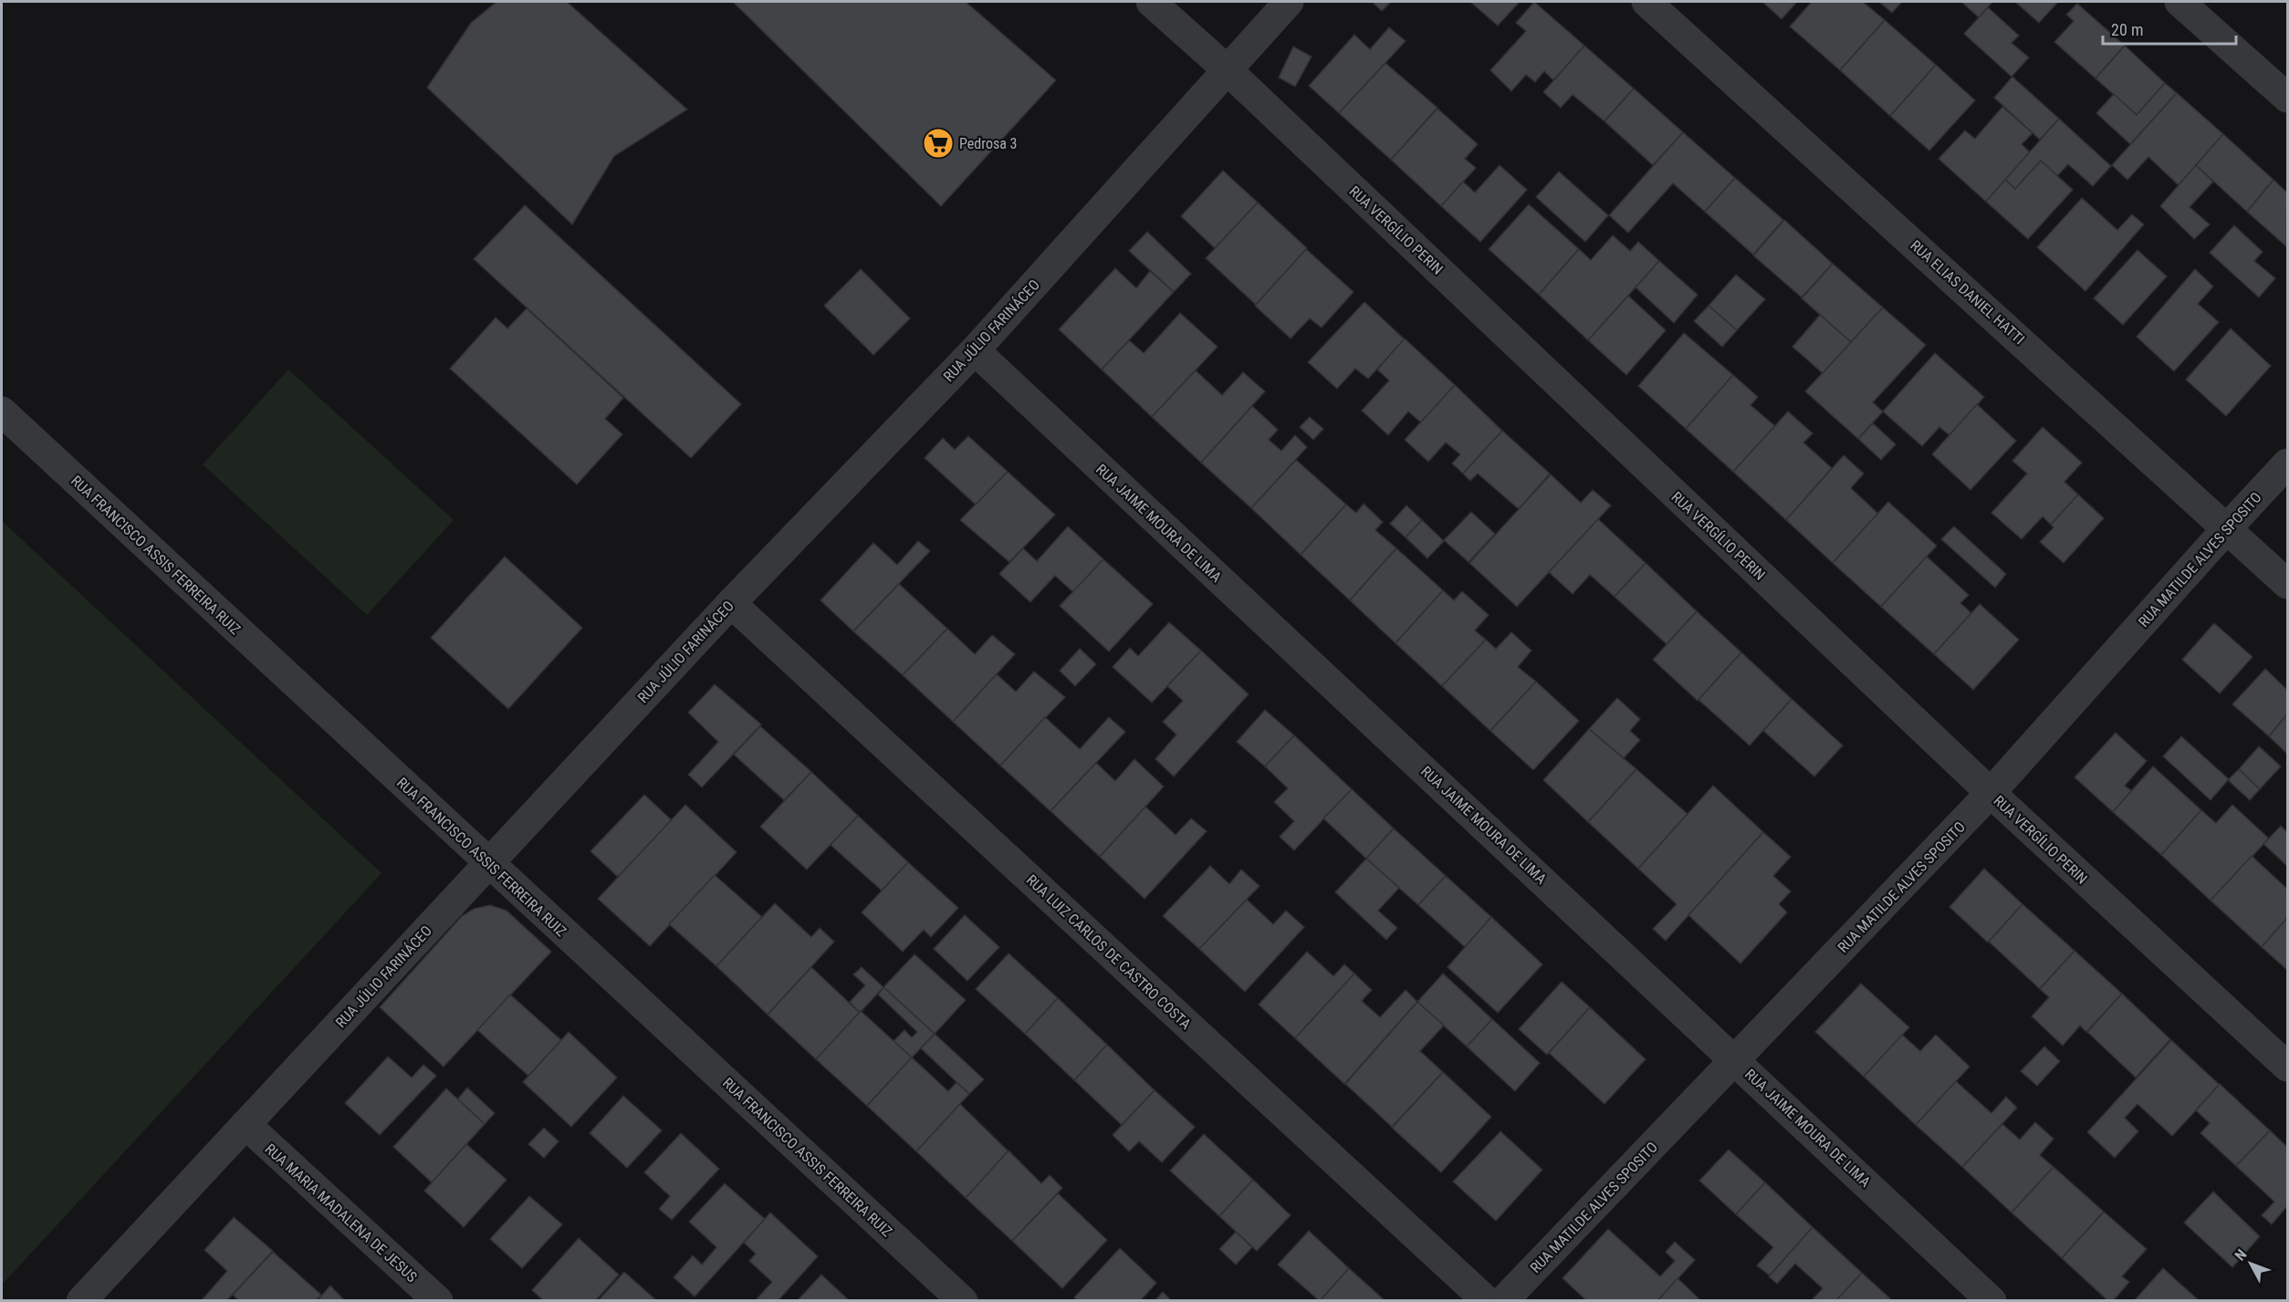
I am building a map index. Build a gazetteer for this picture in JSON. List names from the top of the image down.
{
  "streets": {
    "street": [
      "RUA VERGÍLIO PERIN",
      "RUA ELIAS DANIEL HATTI",
      "RUA JÚLIO FARINÁCEO",
      "RUA JAIME MOURA DE LIMA",
      "RUA FRANCISCO ASSIS FERREIRA RUIZ",
      "RUA MATILDE ALVES SPOSITO",
      "RUA LUIZ CARLOS DE CASTRO COSTA",
      "RUA MARIA MADALENA DE JESUS"
    ]
  },
  "crossings": [
    ["RUA VERGÍLIO PERIN", "RUA JÚLIO FARINÁCEO"],
    ["RUA VERGÍLIO PERIN", "RUA MATILDE ALVES SPOSITO"],
    ["RUA ELIAS DANIEL HATTI", "RUA MATILDE ALVES SPOSITO"],
    ["RUA JÚLIO FARINÁCEO", "RUA JAIME MOURA DE LIMA"],
    ["RUA JÚLIO FARINÁCEO", "RUA FRANCISCO ASSIS FERREIRA RUIZ"],
    ["RUA JÚLIO FARINÁCEO", "RUA LUIZ CARLOS DE CASTRO COSTA"],
    ["RUA JÚLIO FARINÁCEO", "RUA MARIA MADALENA DE JESUS"],
    ["RUA JAIME MOURA DE LIMA", "RUA MATILDE ALVES SPOSITO"]
  ],
  "places": {
    "supermarket": ["Pedrosa 3"]
  },
  "scale_bar": "20 m",
  "north": "top left"
}
